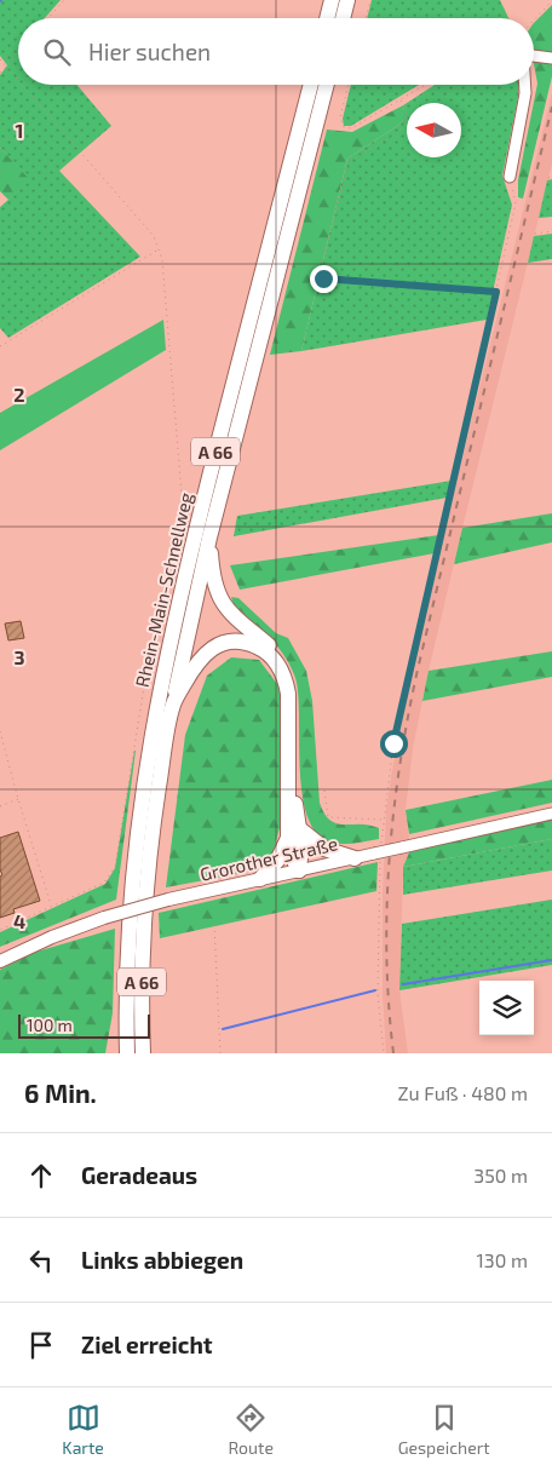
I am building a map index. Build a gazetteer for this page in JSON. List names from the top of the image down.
{
  "streets": {
    "highway": ["A 66", "Rhein-Main-Schnellweg"],
    "main road": ["Grorother Straße"]
  },
  "crossings": [
    ["A 66", "Rhein-Main-Schnellweg"]
  ],
  "scale_bar": "100 m",
  "north": "left",
  "page": {
    "search": "Hier suchen",
    "scale": "100 m",
    "heading": ["6 Min.", "Zu Fuß · 480 m"],
    "list": [
      ["Geradeaus", "350 m"],
      ["Links abbiegen", "130 m"],
      "Ziel erreicht"
    ],
    "nav": ["Karte", "Route", "Gespeichert"]
  },
  "grid": {
    "rows": [
      "1",
      "2",
      "3",
      "4"
    ]
  }
}
